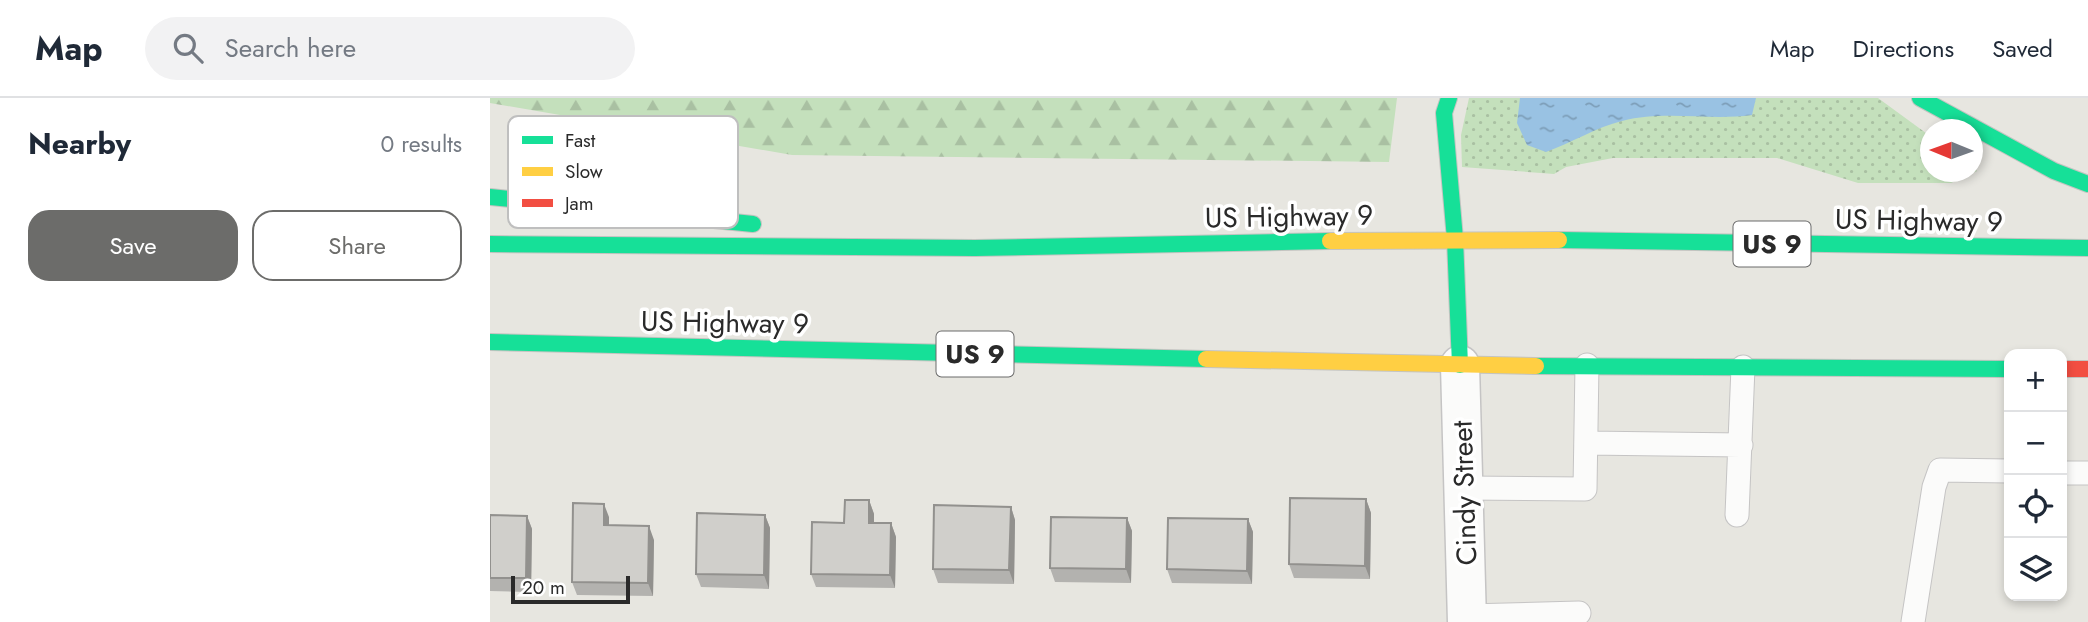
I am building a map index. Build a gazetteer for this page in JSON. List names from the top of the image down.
{
  "streets": {
    "highway": ["US Highway 9", "US 9"],
    "street": ["Cindy Street"]
  },
  "crossings": [
    ["US Highway 9", "Cindy Street"]
  ],
  "legend": ["Fast", "Slow", "Jam"],
  "scale_bar": "20 m",
  "north": "left",
  "page": {
    "header": "Map",
    "search": "Search here",
    "nav": ["Map", "Directions", "Saved"],
    "heading": ["Nearby", "0 results"],
    "buttons": ["Save", "Share"],
    "map_buttons": ["+", "−"],
    "scale": "20 m"
  }
}
